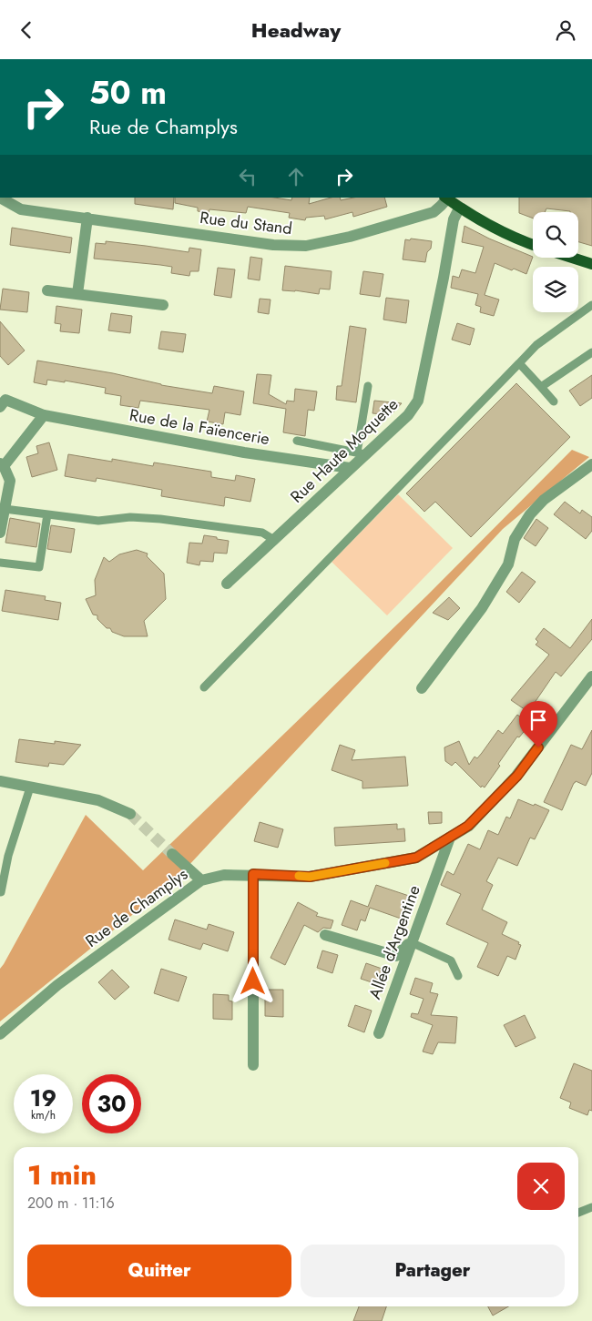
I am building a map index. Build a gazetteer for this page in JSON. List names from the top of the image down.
{
  "streets": {
    "street": [
      "Rue du Stand",
      "Rue de la Faïencerie",
      "Rue Haute Moquette",
      "Rue de Champlys",
      "Allée d'Argentine"
    ]
  },
  "crossings": [
    ["Rue de la Faïencerie", "Rue Haute Moquette"],
    ["Rue de Champlys", "Allée d'Argentine"]
  ],
  "page": {
    "header": "Headway",
    "turn": ["50 m", "Rue de Champlys"],
    "speed": "19 km/h",
    "limit": "30",
    "heading": ["1 min", "200 m · 11:16"],
    "buttons": ["Quitter", "Partager"]
  }
}
